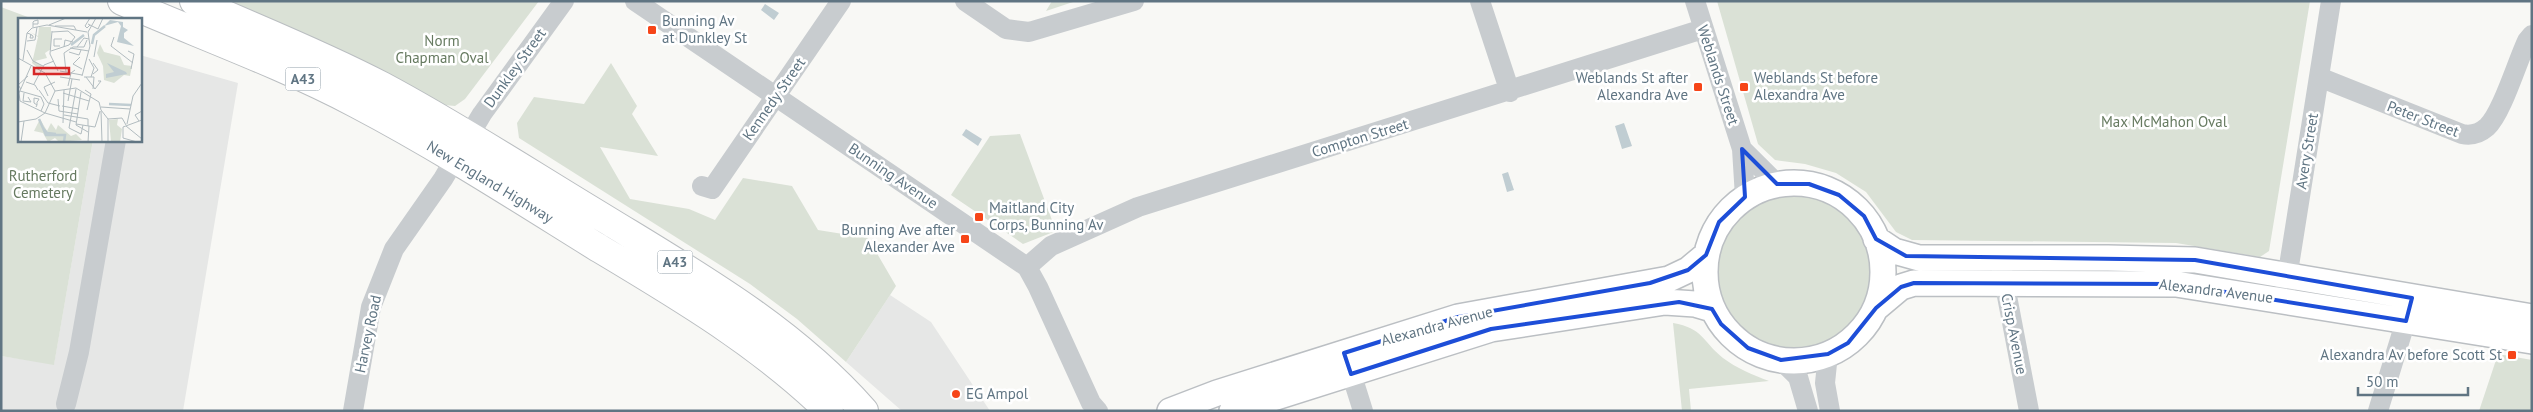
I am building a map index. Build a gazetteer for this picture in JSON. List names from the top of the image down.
{
  "streets": {
    "highway": ["A43", "New England Highway"],
    "main road": ["Alexandra Avenue"],
    "street": [
      "Dunkley Street",
      "Weblands Street",
      "Kennedy Street",
      "Peter Street",
      "Compton Street",
      "Avery Street",
      "Bunning Avenue",
      "Harvey Road",
      "Crisp Avenue"
    ]
  },
  "crossings": [
    ["Dunkley Street", "New England Highway"],
    ["Dunkley Street", "Harvey Road"],
    ["Weblands Street", "Compton Street"],
    ["Weblands Street", "Alexandra Avenue"],
    ["Kennedy Street", "Bunning Avenue"],
    ["Peter Street", "Avery Street"],
    ["Compton Street", "Bunning Avenue"],
    ["Avery Street", "Alexandra Avenue"],
    ["New England Highway", "Harvey Road"],
    ["Alexandra Avenue", "Crisp Avenue"]
  ],
  "parks": ["Norm Chapman Oval", "Max McMahon Oval", "Rutherford Cemetery"],
  "places": {
    "transit": [
      "Bunning Av at Dunkley St",
      "Weblands St after Alexandra Ave",
      "Weblands St before Alexandra Ave",
      "Maitland City Corps, Bunning Av",
      "Bunning Ave after Alexander Ave",
      "Alexandra Av before Scott St"
    ],
    "other": ["EG Ampol"]
  },
  "scale_bar": "50 m"
}
